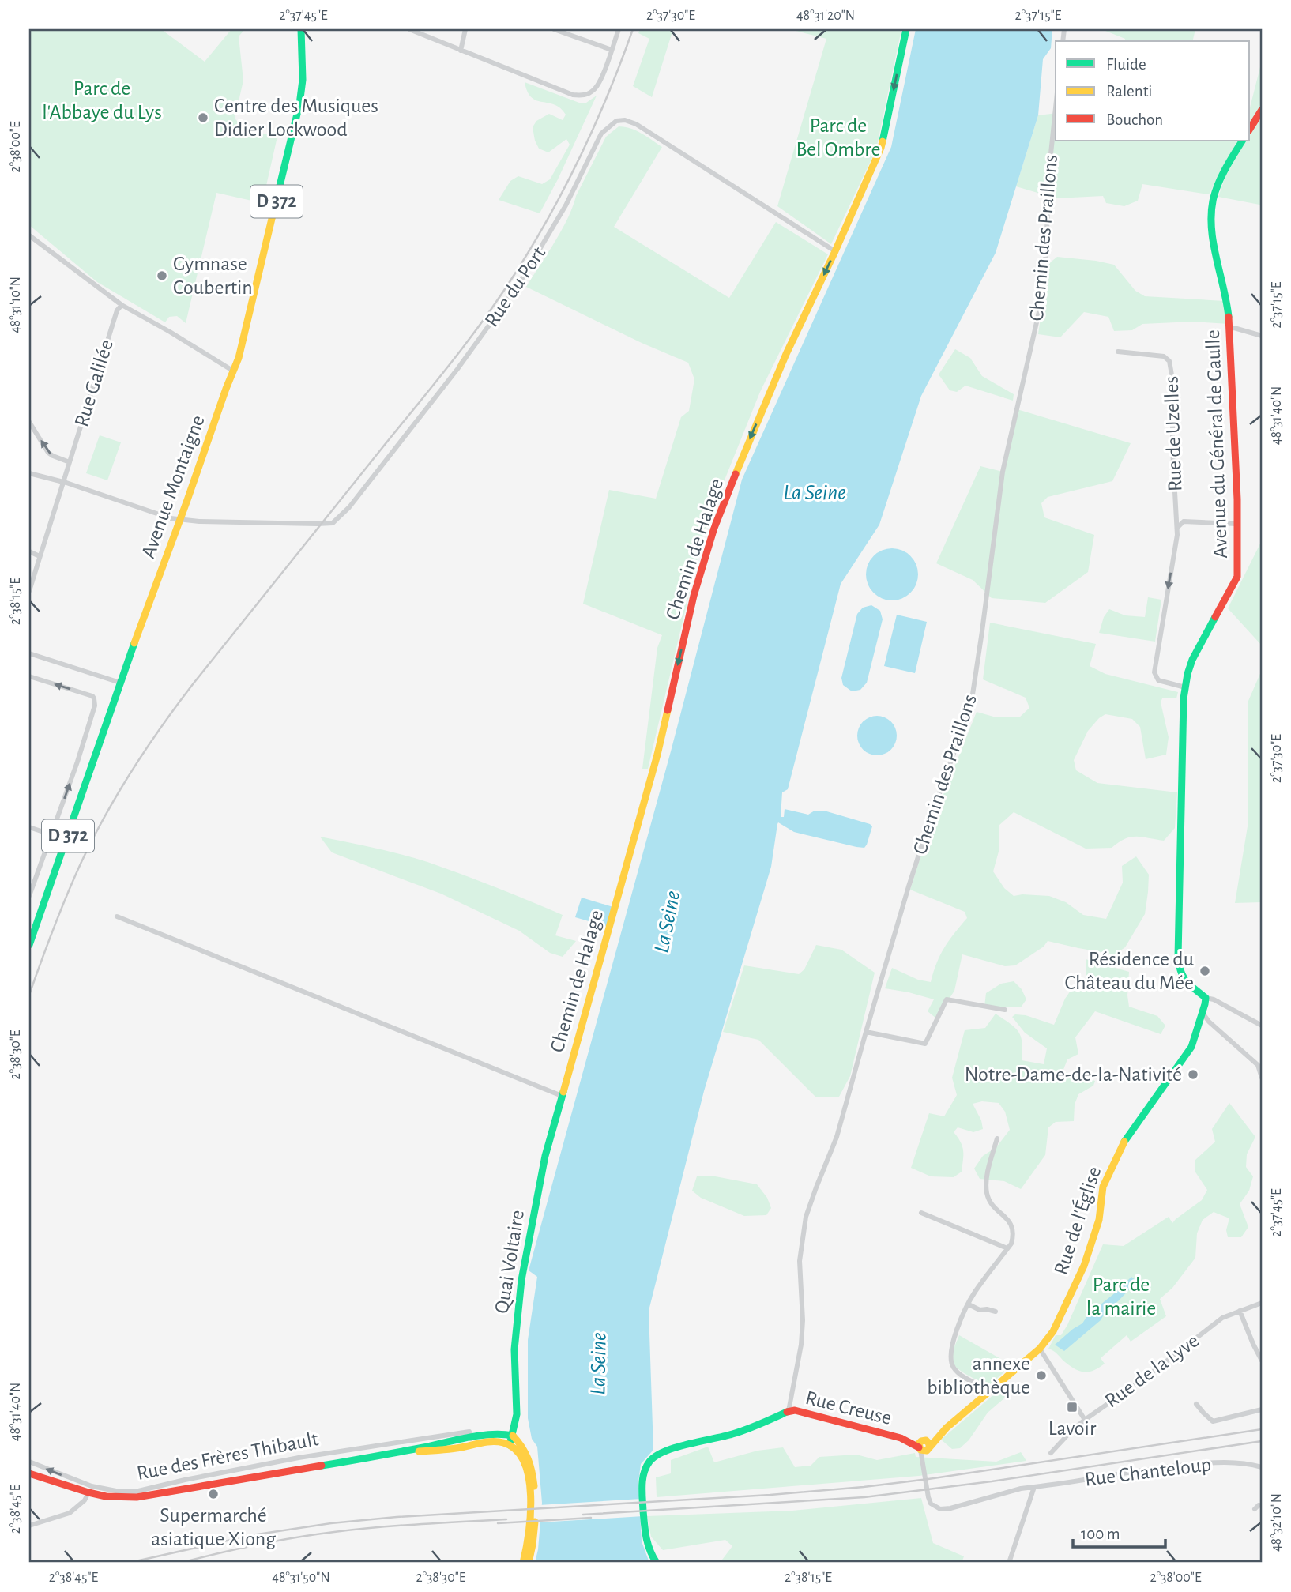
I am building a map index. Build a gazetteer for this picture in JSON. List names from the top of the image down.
{
  "streets": {
    "street": [
      "D 372",
      "Chemin des Praillons",
      "Rue du Port",
      "Rue Galilée",
      "Rue de Uzelles",
      "Avenue du Général de Gaulle",
      "Avenue Montaigne",
      "Chemin de Halage",
      "Rue de l'Église",
      "Quai Voltaire",
      "Rue de la Lyve",
      "Rue Creuse",
      "Rue des Frères Thibault",
      "Rue Chanteloup"
    ]
  },
  "crossings": [
    ["Chemin des Praillons", "Rue Creuse"],
    ["Rue du Port", "Avenue Montaigne"],
    ["Rue du Port", "Chemin de Halage"],
    ["Rue de Uzelles", "Avenue du Général de Gaulle"],
    ["Chemin de Halage", "Quai Voltaire"],
    ["Rue de l'Église", "Rue Creuse"],
    ["Rue de l'Église", "Rue Chanteloup"],
    ["Quai Voltaire", "Rue des Frères Thibault"],
    ["Rue Creuse", "Rue Chanteloup"]
  ],
  "one_way": ["Chemin de Halage"],
  "water": ["La Seine"],
  "parks": ["Parc de l'Abbaye du Lys", "Parc de Bel Ombre", "Parc de la mairie"],
  "places": {
    "other": [
      "Centre des Musiques Didier Lockwood",
      "Gymnase Coubertin",
      "Résidence du Château du Mée",
      "Notre-Dame-de-la-Nativité",
      "annexe bibliothèque",
      "Supermarché asiatique Xiong"
    ],
    "transit": ["Lavoir"]
  },
  "legend": ["Fluide", "Ralenti", "Bouchon"],
  "scale_bar": "100 m",
  "coordinates": [
    "2°37'45\"E",
    "2°37'30\"E",
    "48°31'20\"N",
    "2°37'15\"E",
    "2°38'00\"E",
    "48°31'10\"N",
    "48°31'40\"N",
    "2°38'15\"E",
    "2°38'30\"E",
    "2°38'45\"E",
    "48°32'10\"N",
    "48°31'50\"N"
  ]
}
